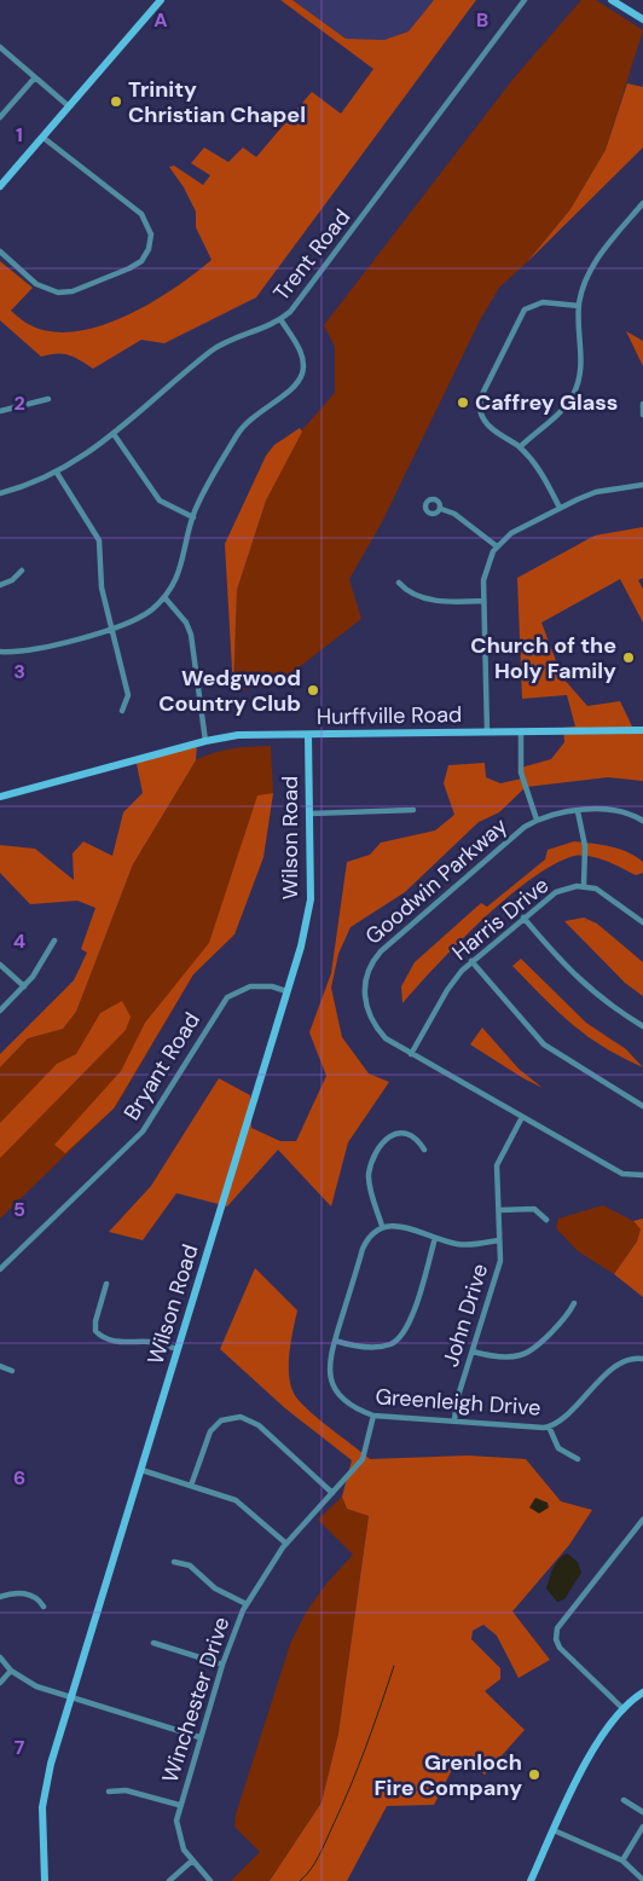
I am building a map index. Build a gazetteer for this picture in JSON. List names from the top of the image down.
{
  "streets": {
    "street": [
      "Trent Road",
      "Hurffville Road",
      "Wilson Road",
      "Goodwin Parkway",
      "Harris Drive",
      "Bryant Road",
      "John Drive",
      "Greenleigh Drive",
      "Winchester Drive"
    ]
  },
  "crossings": [
    ["Hurffville Road", "Wilson Road"],
    ["Wilson Road", "Bryant Road"],
    ["Goodwin Parkway", "Harris Drive"],
    ["Goodwin Parkway", "John Drive"],
    ["John Drive", "Greenleigh Drive"],
    ["Greenleigh Drive", "Winchester Drive"]
  ],
  "places": [
    "Trinity Christian Chapel",
    "Caffrey Glass",
    "Church of the Holy Family",
    "Wedgwood Country Club",
    "Grenloch Fire Company"
  ],
  "grid": {
    "columns": ["A", "B"],
    "rows": [
      "1",
      "2",
      "3",
      "4",
      "5",
      "6",
      "7"
    ]
  }
}
